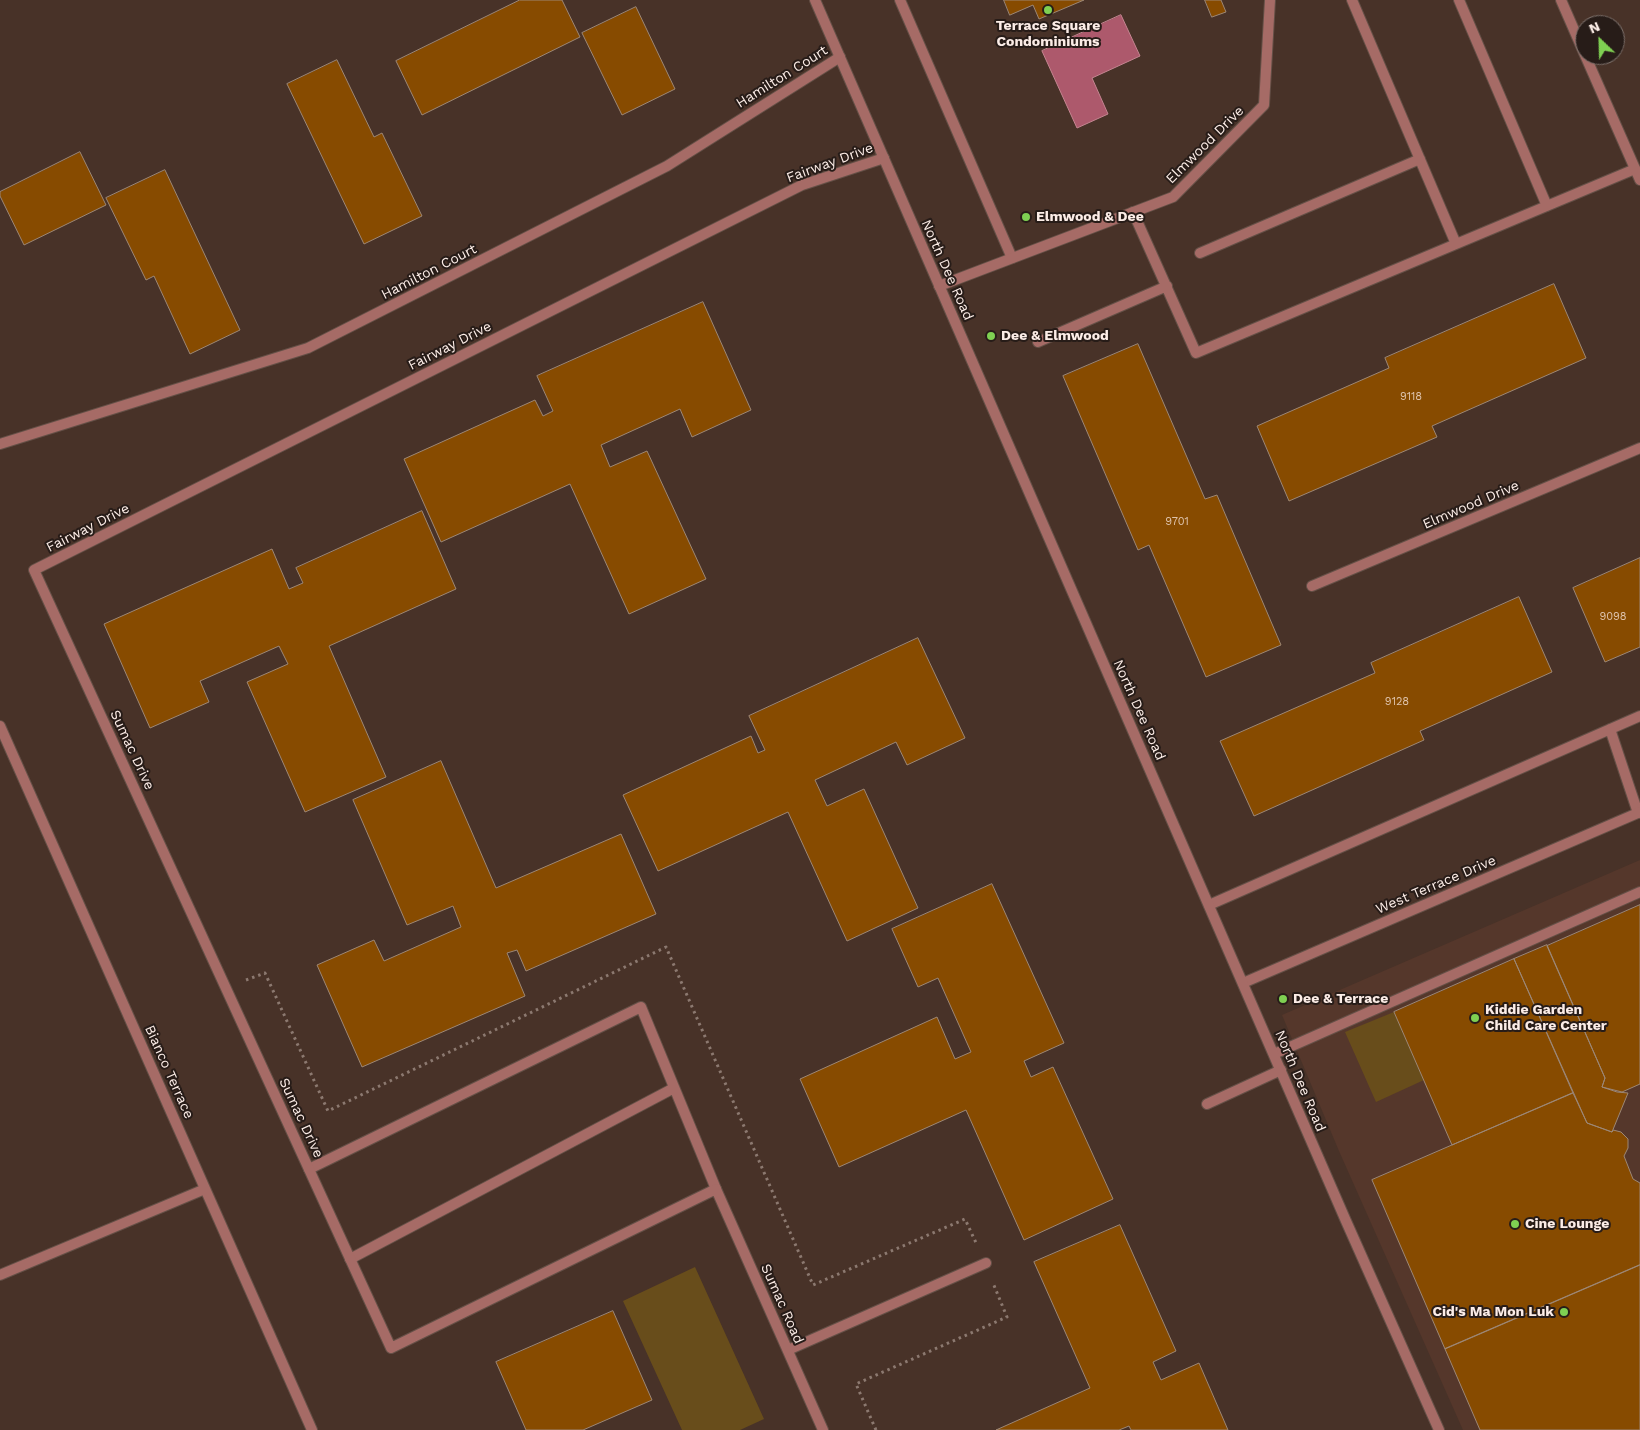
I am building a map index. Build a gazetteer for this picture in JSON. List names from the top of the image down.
{
  "streets": {
    "street": [
      "Hamilton Court",
      "Elmwood Drive",
      "Fairway Drive",
      "North Dee Road",
      "Sumac Drive",
      "West Terrace Drive",
      "Bianco Terrace",
      "Sumac Road"
    ]
  },
  "crossings": [
    ["Hamilton Court", "North Dee Road"],
    ["Elmwood Drive", "North Dee Road"],
    ["Fairway Drive", "North Dee Road"],
    ["Fairway Drive", "Sumac Drive"],
    ["North Dee Road", "West Terrace Drive"],
    ["Sumac Drive", "Sumac Road"]
  ],
  "places": [
    "Terrace Square Condominiums",
    "Elmwood & Dee",
    "Dee & Elmwood",
    "Dee & Terrace",
    "Kiddie Garden Child Care Center",
    "Cine Lounge",
    "Cid's Ma Mon Luk"
  ],
  "house_numbers": [
    "9118",
    "9701",
    "9098",
    "9128"
  ],
  "north": "top left"
}
